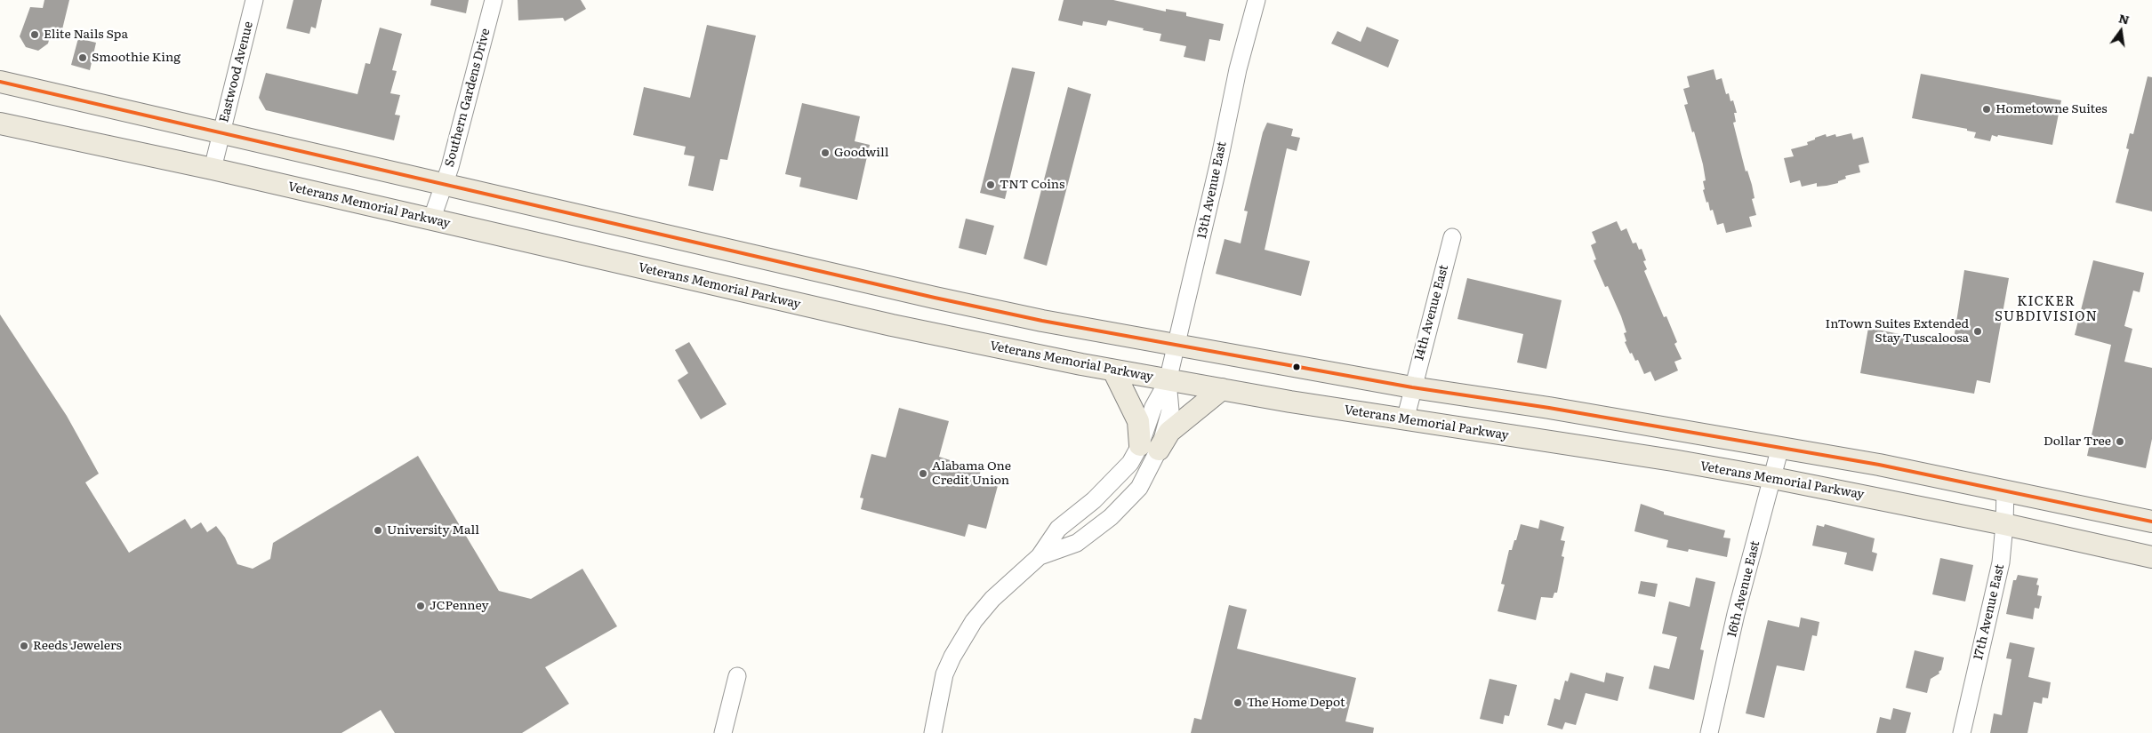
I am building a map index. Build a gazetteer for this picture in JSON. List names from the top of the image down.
{
  "streets": {
    "main road": ["Veterans Memorial Parkway"],
    "street": [
      "Eastwood Avenue",
      "Southern Gardens Drive",
      "13th Avenue East",
      "14th Avenue East",
      "16th Avenue East",
      "17th Avenue East"
    ]
  },
  "crossings": [
    ["Eastwood Avenue", "Veterans Memorial Parkway"],
    ["Southern Gardens Drive", "Veterans Memorial Parkway"],
    ["13th Avenue East", "Veterans Memorial Parkway"],
    ["Veterans Memorial Parkway", "14th Avenue East"],
    ["Veterans Memorial Parkway", "16th Avenue East"],
    ["Veterans Memorial Parkway", "17th Avenue East"]
  ],
  "districts": ["KICKER SUBDIVISION"],
  "places": [
    "Elite Nails Spa",
    "Smoothie King",
    "Hometowne Suites",
    "Goodwill",
    "TNT Coins",
    "InTown Suites Extended Stay Tuscaloosa",
    "Dollar Tree",
    "Alabama One Credit Union",
    "University Mall",
    "JCPenney",
    "Reeds Jewelers",
    "The Home Depot"
  ],
  "north": "top"
}
